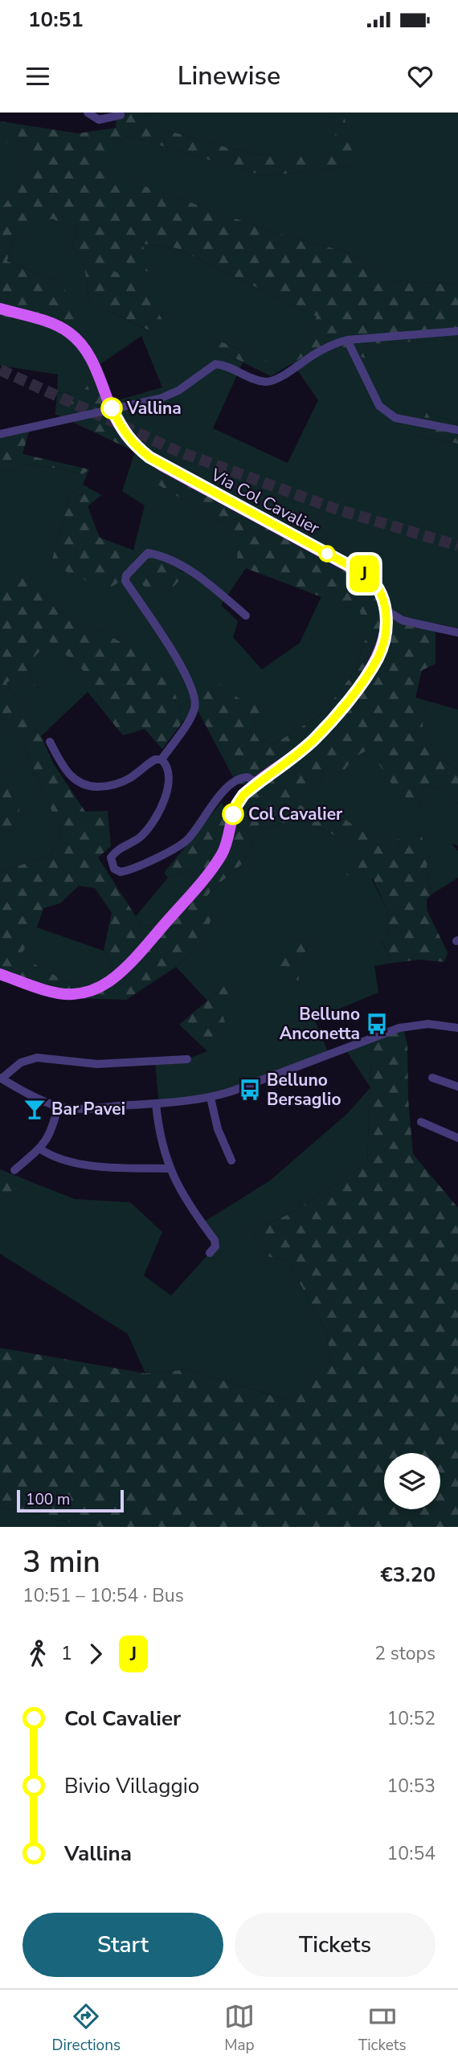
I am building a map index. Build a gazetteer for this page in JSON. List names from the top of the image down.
{
  "streets": {
    "main road": ["Via Col Cavalier"]
  },
  "places": {
    "other": ["Vallina", "Col Cavalier"],
    "bus stop": ["Belluno Anconetta", "Belluno Bersaglio"],
    "bar": ["Bar Pavei"]
  },
  "lines": ["bus line J"],
  "scale_bar": "100 m",
  "page": {
    "status": "10:51",
    "header": "Linewise",
    "on_map": "J",
    "scale": "100 m",
    "heading": ["3 min", "10:51 – 10:54 · Bus", "€3.20"],
    "legs": ["1", "J", "2 stops"],
    "list": [
      {
        "name": "Col Cavalier",
        "value": "10:52"
      },
      {
        "name": "Bivio Villaggio",
        "value": "10:53"
      },
      {
        "name": "Vallina",
        "value": "10:54"
      }
    ],
    "buttons": ["Start", "Tickets"],
    "tabs": ["Directions", "Map", "Tickets"]
  }
}
